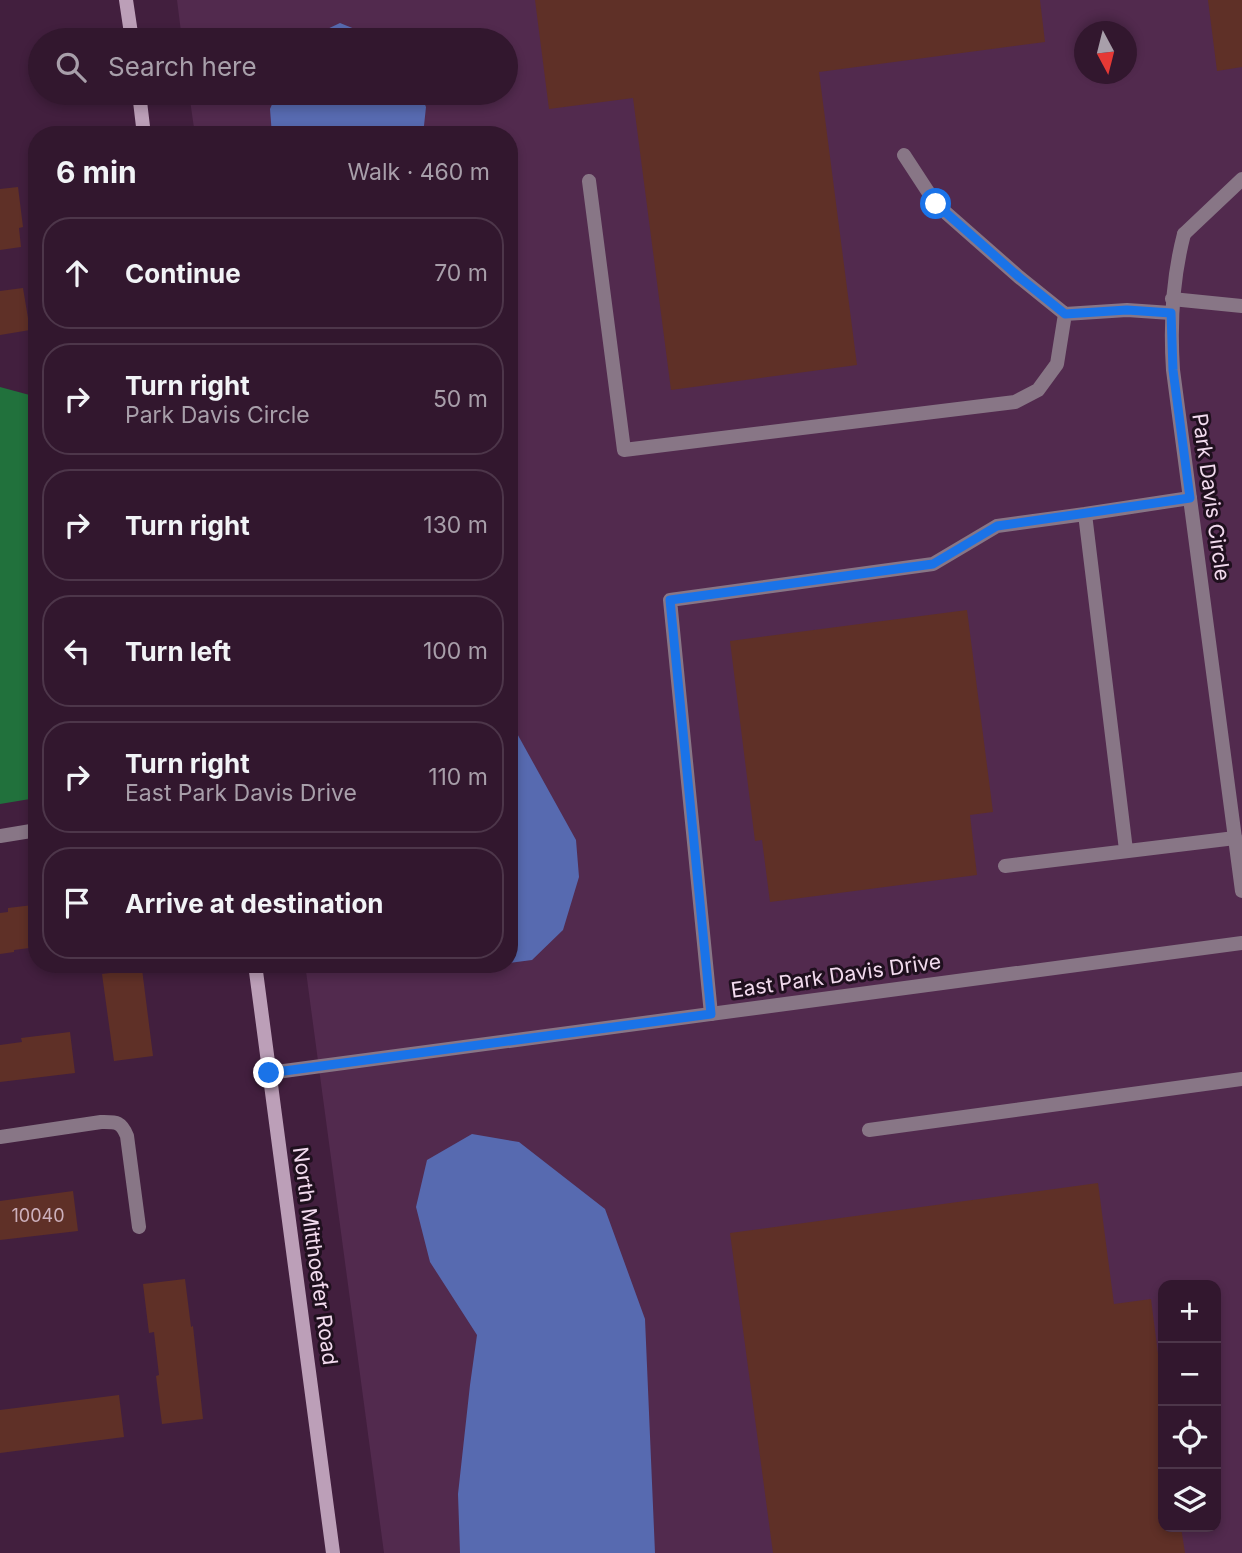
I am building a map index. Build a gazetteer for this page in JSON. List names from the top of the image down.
{
  "streets": {
    "main road": ["North Mitthoefer Road"],
    "street": ["Park Davis Circle", "East Park Davis Drive"]
  },
  "crossings": [
    ["East Park Davis Drive", "North Mitthoefer Road"]
  ],
  "house_numbers": ["10040"],
  "north": "bottom",
  "page": {
    "search": "Search here",
    "heading": ["6 min", "Walk · 460 m"],
    "list": [
      ["Continue", "70 m"],
      ["Turn right", "Park Davis Circle", "50 m"],
      ["Turn right", "130 m"],
      ["Turn left", "100 m"],
      ["Turn right", "East Park Davis Drive", "110 m"],
      "Arrive at destination"
    ],
    "map_buttons": ["+", "−"]
  }
}
